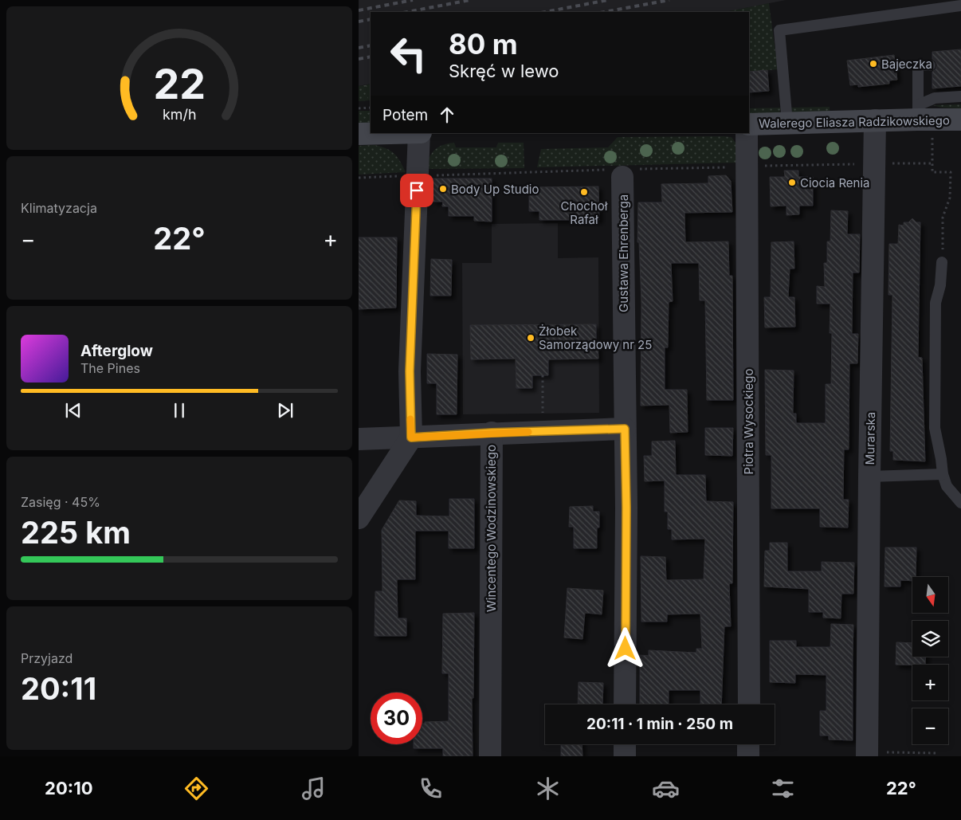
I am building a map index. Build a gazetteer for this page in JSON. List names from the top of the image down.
{
  "streets": {
    "street": [
      "Walerego Eliasza Radzikowskiego",
      "Gustawa Ehrenberga",
      "Piotra Wysockiego",
      "Murarska",
      "Wincentego Wodzinowskiego"
    ]
  },
  "crossings": [
    ["Walerego Eliasza Radzikowskiego", "Murarska"]
  ],
  "places": [
    "Bajeczka",
    "Ciocia Renia",
    "Body Up Studio",
    "Chochoł Rafał",
    "Żłobek Samorządowy nr 25"
  ],
  "north": "bottom",
  "page": {
    "turn": ["80 m", "Skręć w lewo"],
    "then": "Potem",
    "tile": [
      "Klimatyzacja",
      ["Zasięg · 45%", "225 km"],
      ["Przyjazd", "20:11"]
    ],
    "heat": ["−", "22°", "+"],
    "song": ["Afterglow", "The Pines"],
    "map_buttons": ["+", "−"],
    "limit": "30",
    "trip": "20:11 · 1 min · 250 m",
    "tabs": ["20:10", "22°"],
    "gauge": ["22", "km/h"]
  }
}
